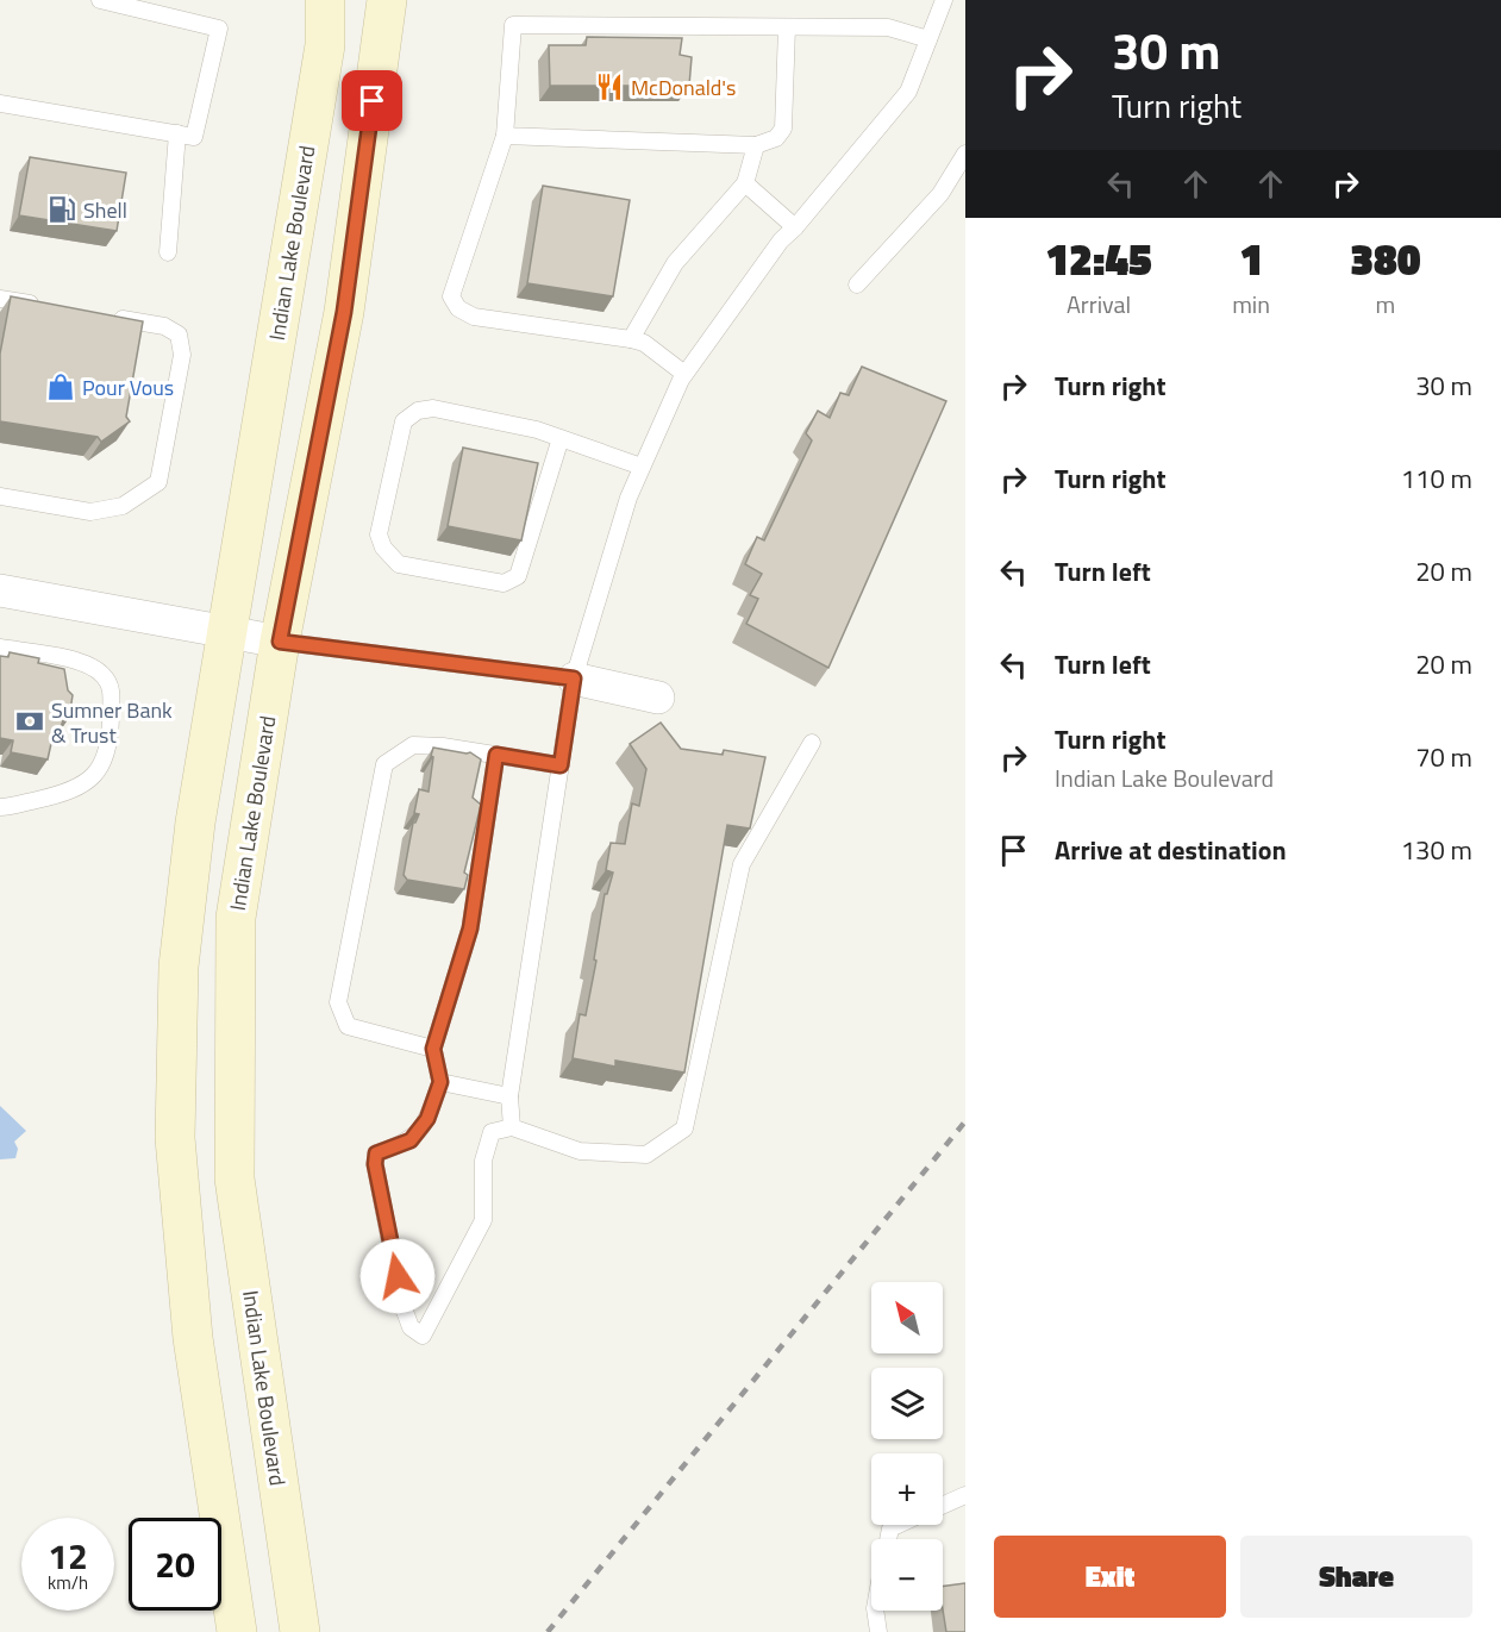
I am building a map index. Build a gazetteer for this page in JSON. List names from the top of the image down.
{
  "streets": {
    "main road": ["Indian Lake Boulevard"]
  },
  "places": {
    "restaurant": ["McDonald's"],
    "fuel station": ["Shell"],
    "shop": ["Pour Vous"],
    "bank": ["Sumner Bank & Trust"]
  },
  "north": "top left",
  "page": {
    "turn": ["30 m", "Turn right"],
    "eta": [
      "12:45",
      "Arrival",
      "1",
      "min",
      "380",
      "m"
    ],
    "list": [
      {
        "name": "Turn right",
        "value": "30 m"
      },
      {
        "name": "Turn right",
        "value": "110 m"
      },
      {
        "name": "Turn left",
        "value": "20 m"
      },
      {
        "name": "Turn left",
        "value": "20 m"
      },
      {
        "name": "Turn right",
        "note": "Indian Lake Boulevard",
        "value": "70 m"
      },
      {
        "name": "Arrive at destination",
        "value": "130 m"
      }
    ],
    "map_buttons": ["+", "−"],
    "speed": "12 km/h",
    "limit": "20",
    "buttons": ["Exit", "Share"]
  }
}
